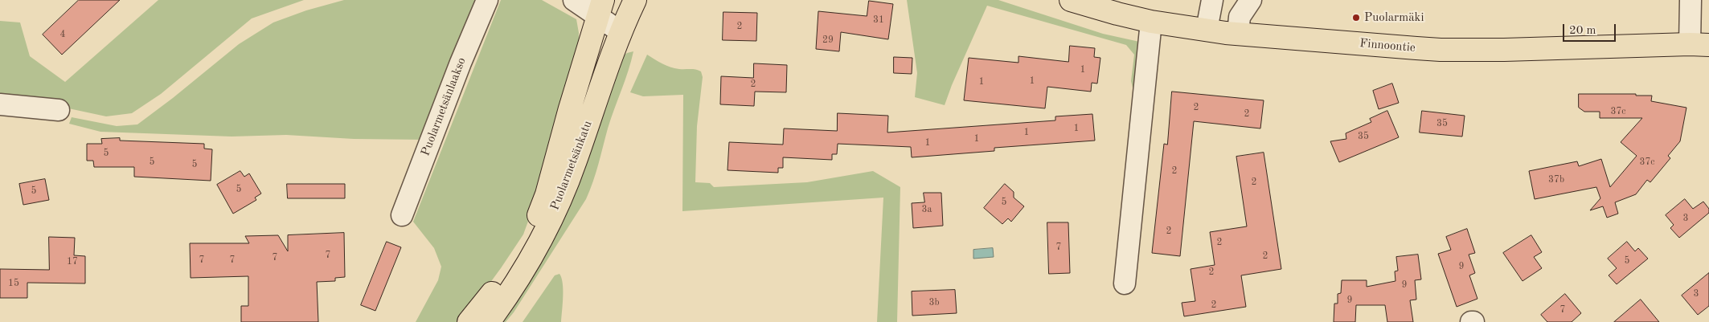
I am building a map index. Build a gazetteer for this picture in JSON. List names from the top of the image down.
{
  "streets": {
    "main road": ["Finnoontie", "Puolarmetsänkatu"],
    "street": ["Puolarmetsänlaakso"]
  },
  "places": ["Puolarmäki"],
  "house_numbers": [
    "31",
    "2",
    "4",
    "29",
    "1",
    "1",
    "1",
    "2",
    "2",
    "37c",
    "2",
    "35",
    "1",
    "1",
    "35",
    "1",
    "1",
    "5",
    "5",
    "37c",
    "5",
    "2",
    "37b",
    "2",
    "5",
    "5",
    "5",
    "3a",
    "3",
    "2",
    "2",
    "7",
    "7",
    "2",
    "7",
    "7",
    "7",
    "5",
    "17",
    "9",
    "2",
    "15",
    "9",
    "3",
    "9",
    "3b",
    "2",
    "7"
  ],
  "scale_bar": "20 m"
}
